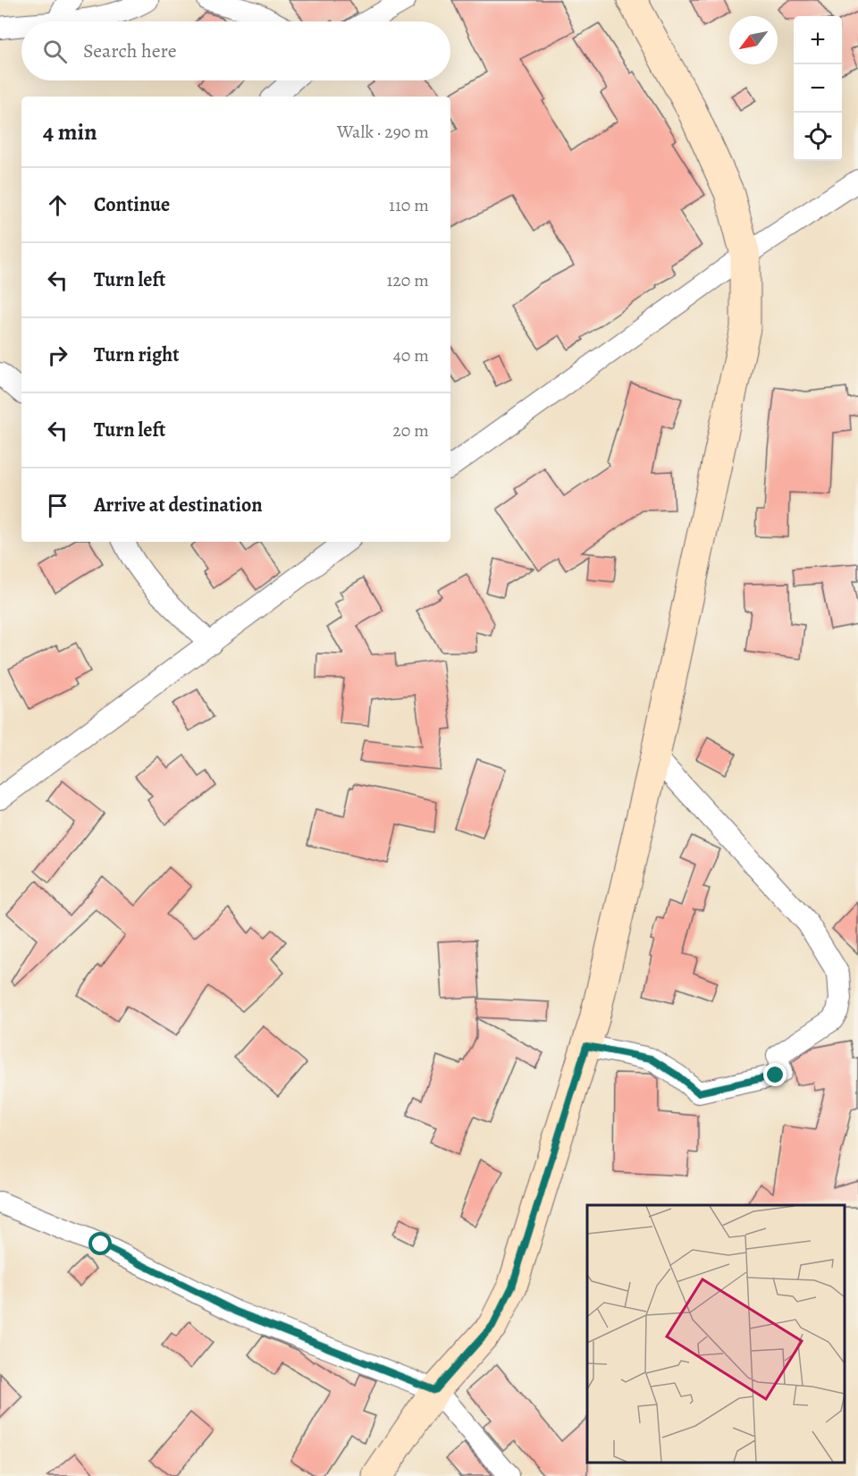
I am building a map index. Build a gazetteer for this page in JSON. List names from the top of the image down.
{
  "north": "bottom left",
  "page": {
    "map_buttons": ["+", "−"],
    "search": "Search here",
    "heading": ["4 min", "Walk · 290 m"],
    "list": [
      ["Continue", "110 m"],
      ["Turn left", "120 m"],
      ["Turn right", "40 m"],
      ["Turn left", "20 m"],
      "Arrive at destination"
    ]
  }
}
